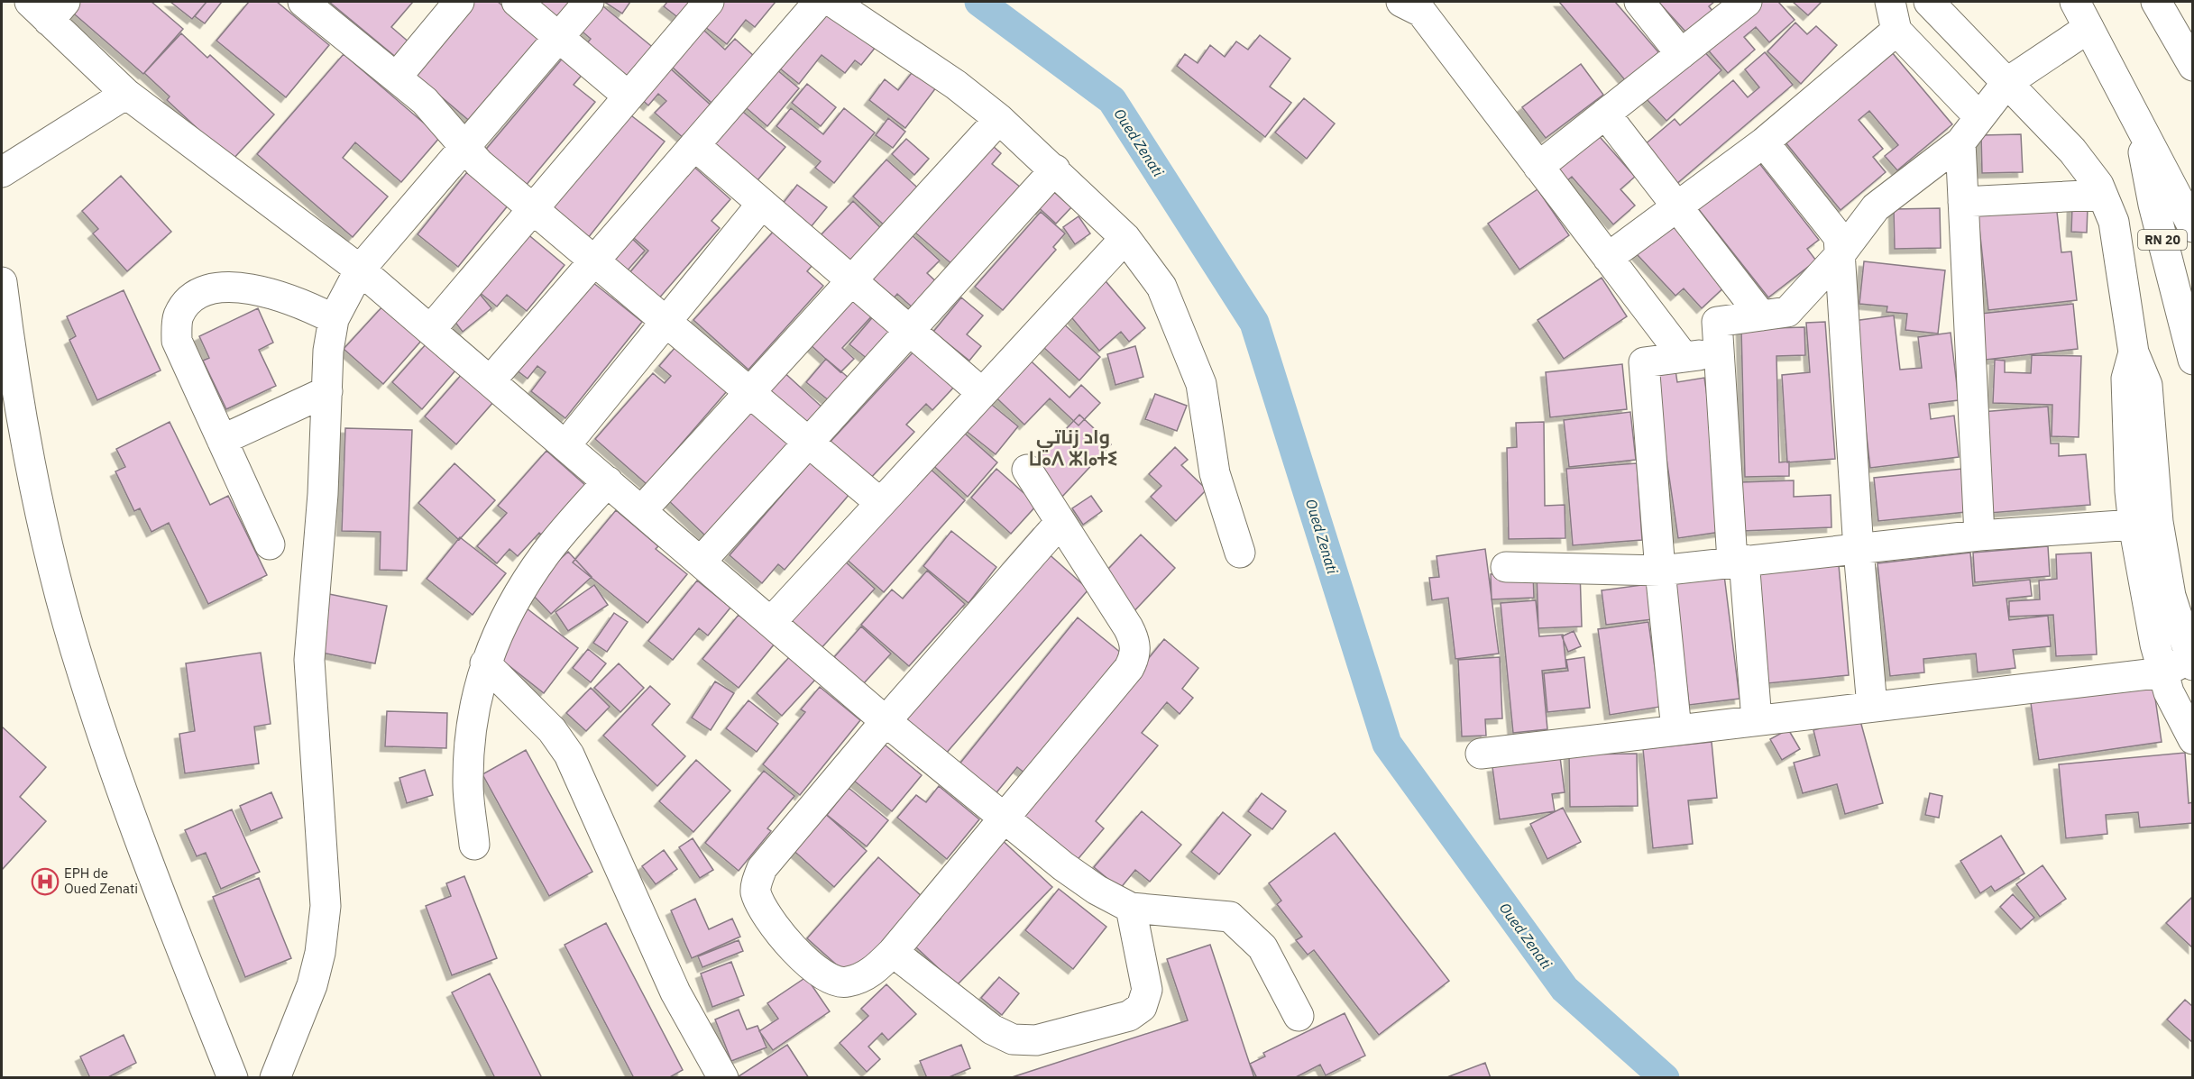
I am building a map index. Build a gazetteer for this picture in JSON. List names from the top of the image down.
{
  "streets": {
    "street": ["RN 20"]
  },
  "districts": ["واد زناتي ⵡⴰⴷ ⵣⵏⴰⵜⵉ"],
  "water": ["Oued Zenati"],
  "places": {
    "hospital": ["EPH de Oued Zenati"]
  }
}
